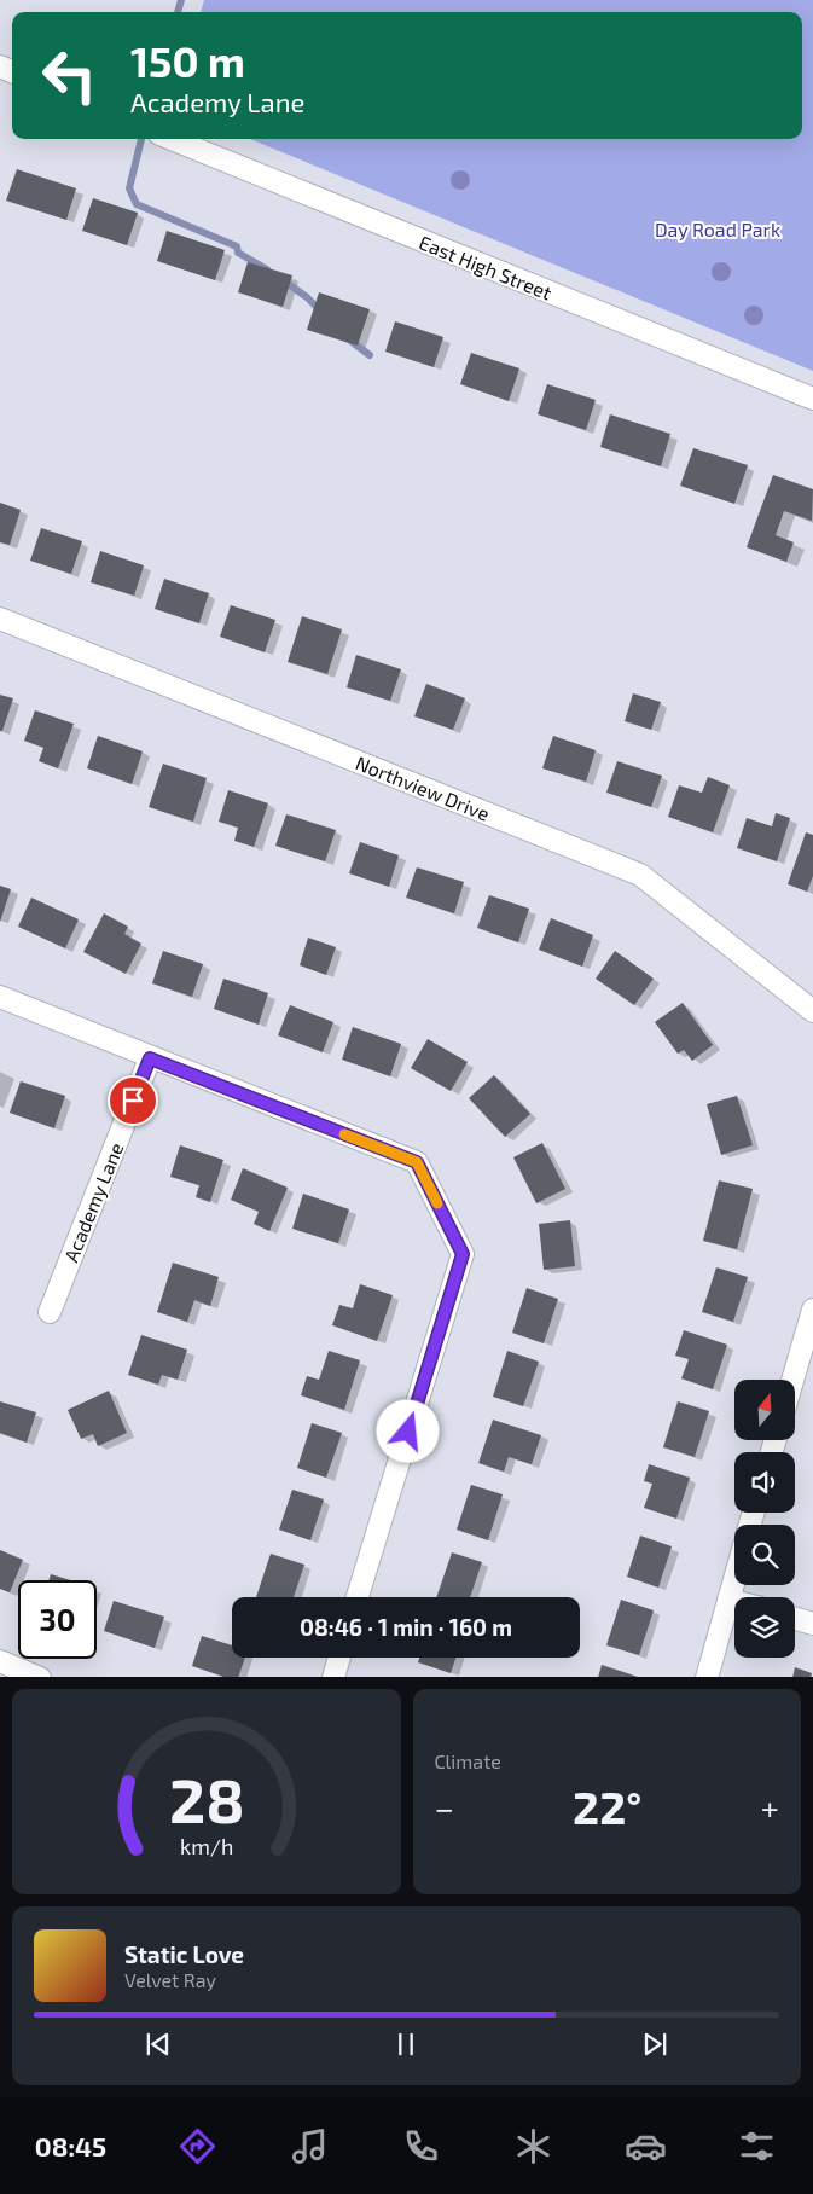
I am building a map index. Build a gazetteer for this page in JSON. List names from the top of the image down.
{
  "streets": {
    "street": ["East High Street", "Northview Drive", "Academy Lane"]
  },
  "parks": ["Day Road Park"],
  "north": "top",
  "page": {
    "turn": ["150 m", "Academy Lane"],
    "limit": "30",
    "trip": "08:46 · 1 min · 160 m",
    "tile": "Climate",
    "heat": ["−", "22°", "+"],
    "song": ["Static Love", "Velvet Ray"],
    "tabs": "08:45",
    "gauge": ["28", "km/h"]
  }
}
